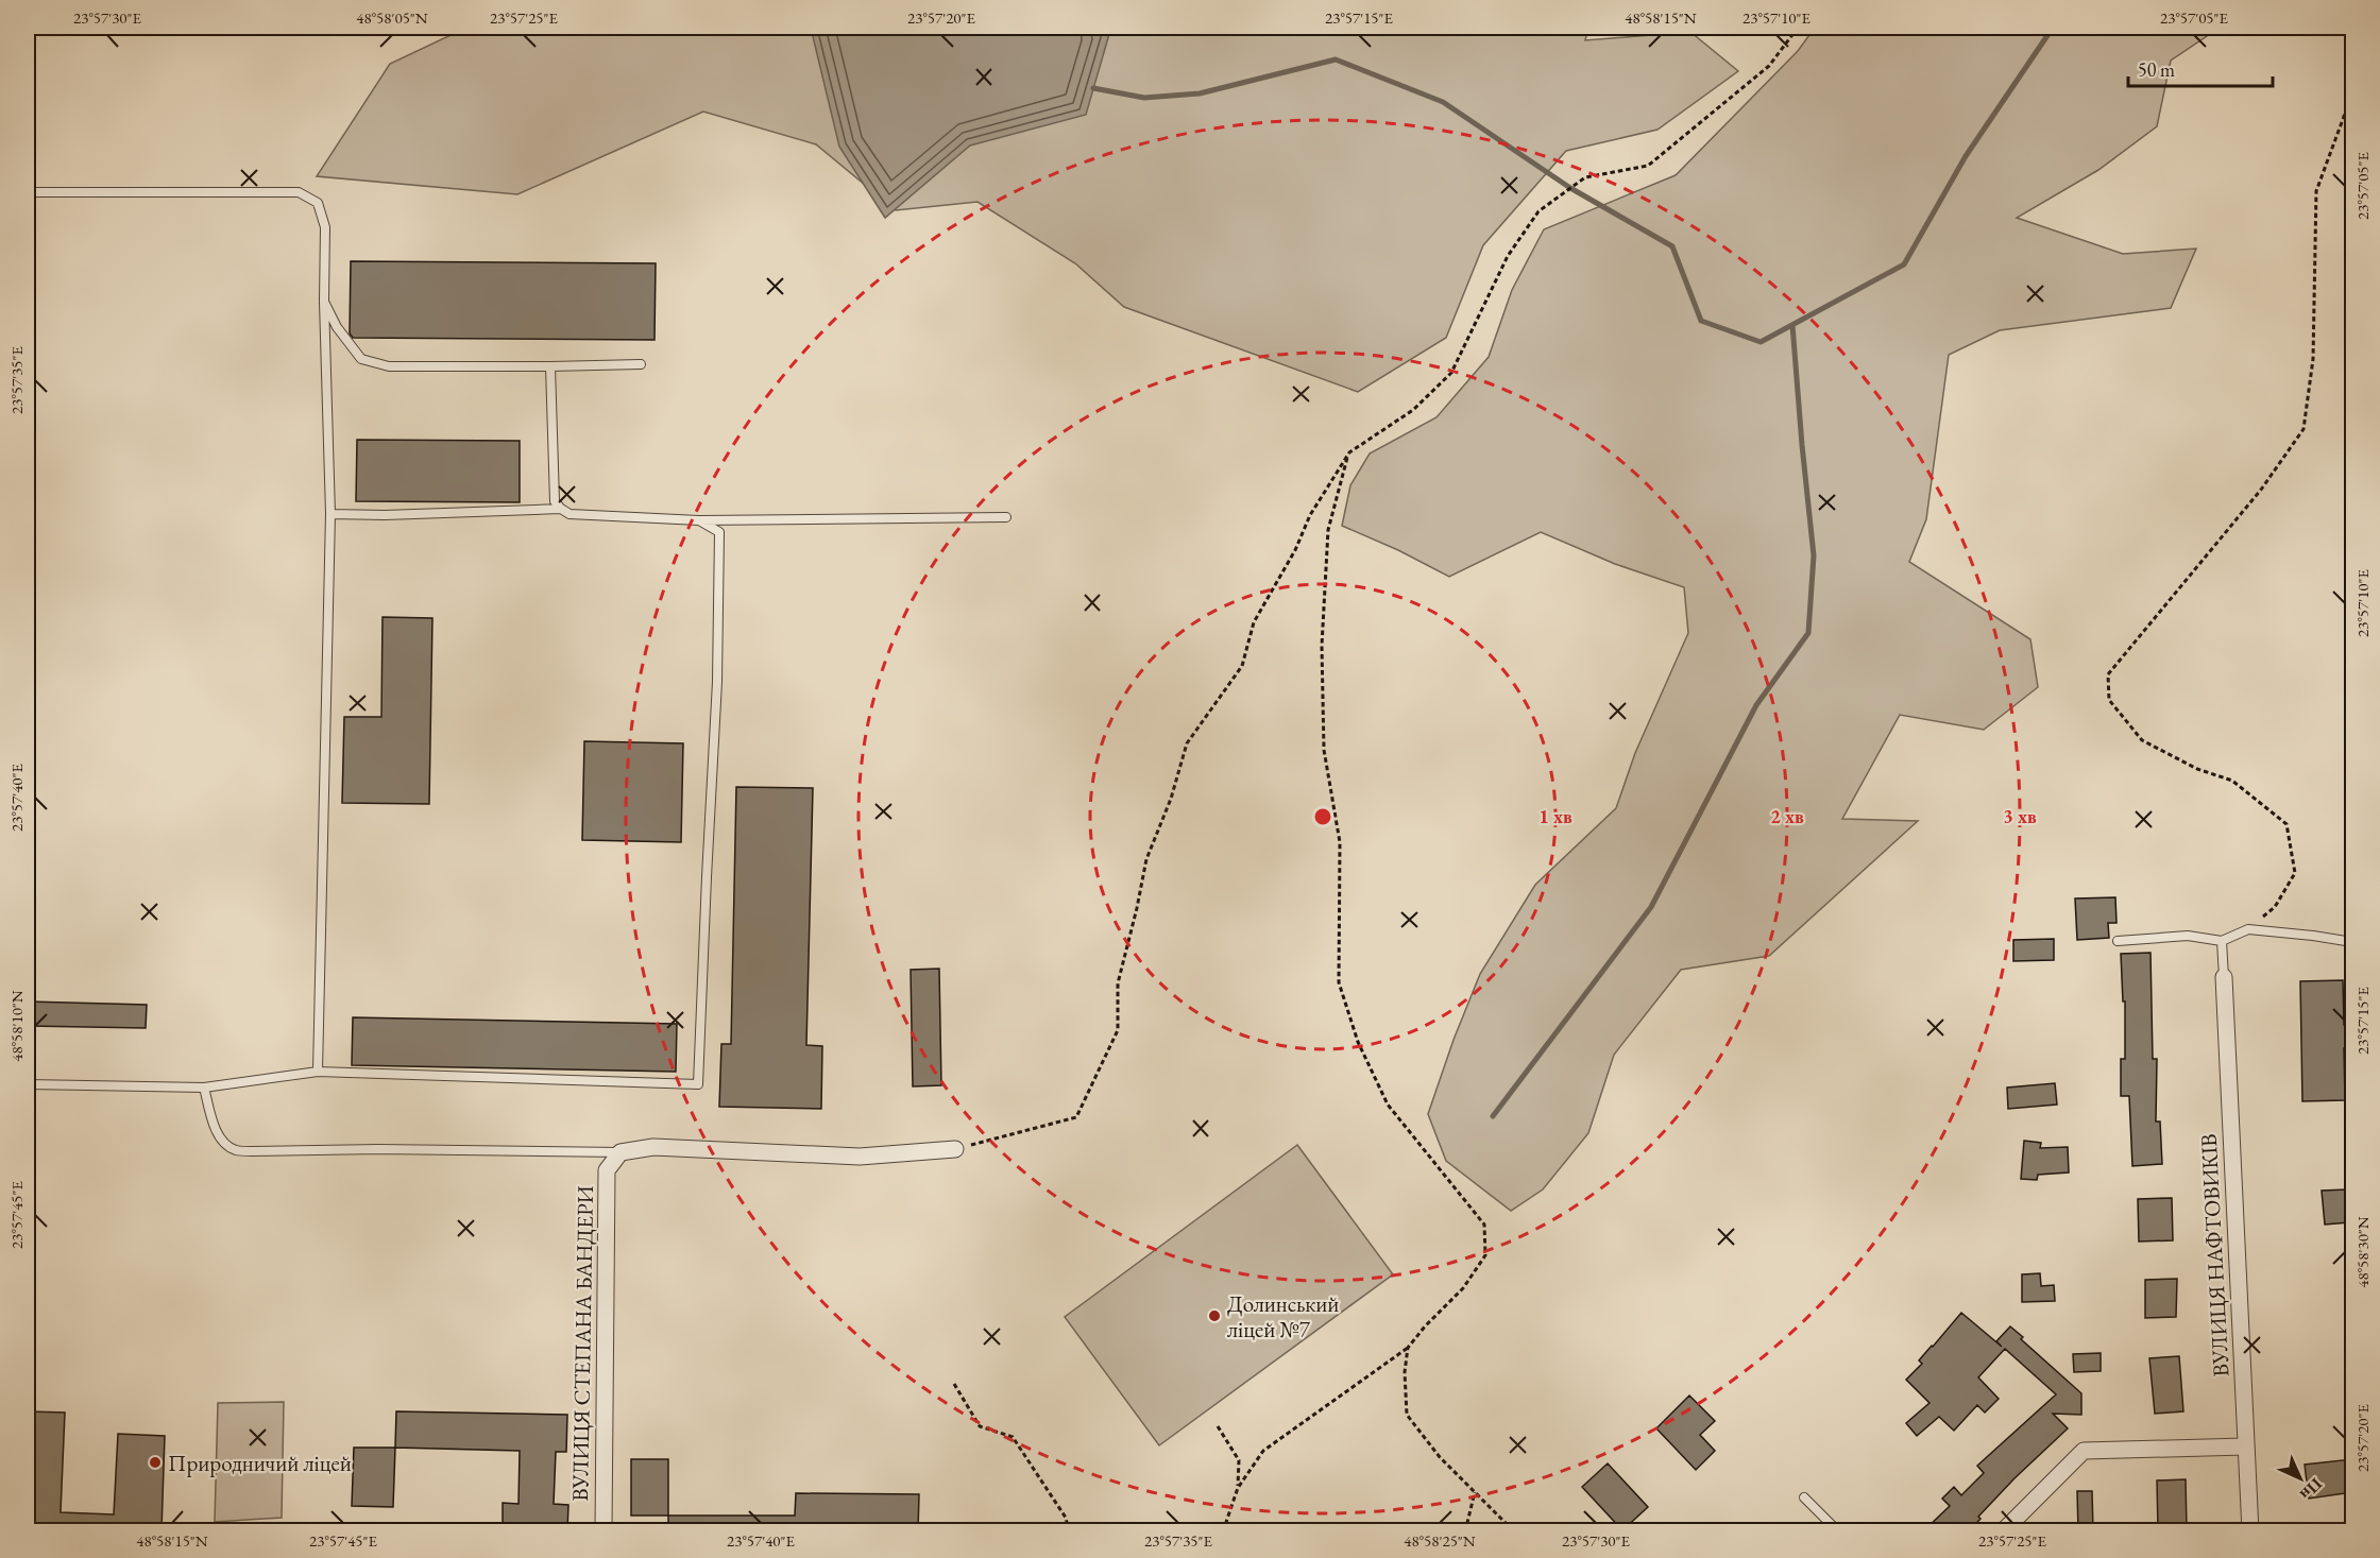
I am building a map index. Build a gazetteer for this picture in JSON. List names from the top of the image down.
{
  "streets": {
    "street": ["ВУЛИЦЯ НАФТОВИКІВ", "ВУЛИЦЯ СТЕПАНА БАНДЕРИ"]
  },
  "places": ["Долинський ліцей №7", "Природничий ліцей"],
  "scale_bar": "50 m",
  "north": "bottom right",
  "coordinates": [
    "23°57'30\"E",
    "48°58'05\"N",
    "23°57'25\"E",
    "23°57'20\"E",
    "23°57'15\"E",
    "48°58'15\"N",
    "23°57'10\"E",
    "23°57'05\"E",
    "23°57'35\"E",
    "23°57'40\"E",
    "48°58'10\"N",
    "23°57'45\"E",
    "48°58'30\"N",
    "48°58'25\"N"
  ],
  "rings": ["1 хв", "2 хв", "3 хв"]
}
